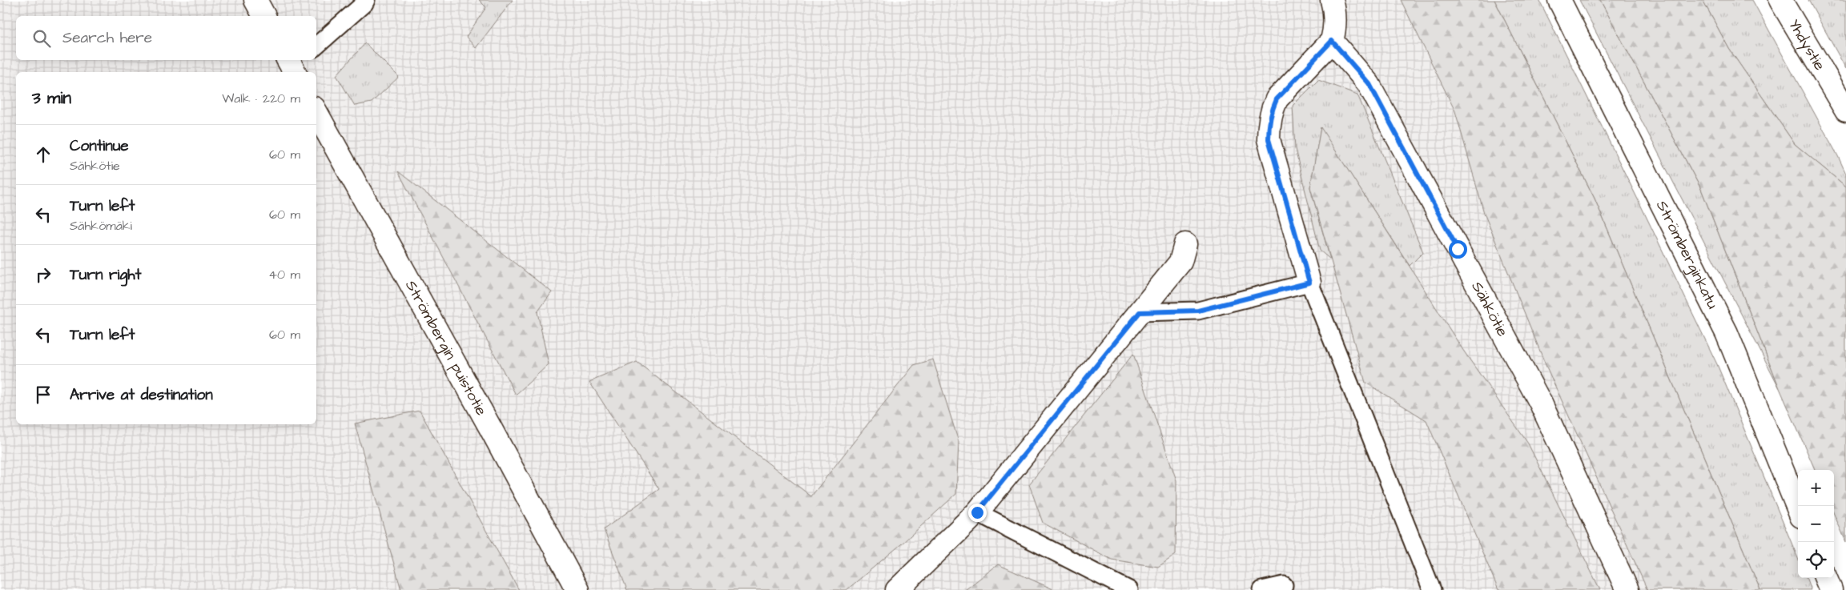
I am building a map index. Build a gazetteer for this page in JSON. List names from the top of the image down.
{
  "streets": {
    "main road": [
      "Yhdystie",
      "Strömberginkatu",
      "Sähkötie",
      "Strömbergin puistotie"
    ]
  },
  "page": {
    "search": "Search here",
    "heading": ["3 min", "Walk · 220 m"],
    "list": [
      ["Continue", "Sähkötie", "60 m"],
      ["Turn left", "Sähkömäki", "60 m"],
      ["Turn right", "40 m"],
      ["Turn left", "60 m"],
      "Arrive at destination"
    ],
    "map_buttons": ["+", "−"]
  }
}
